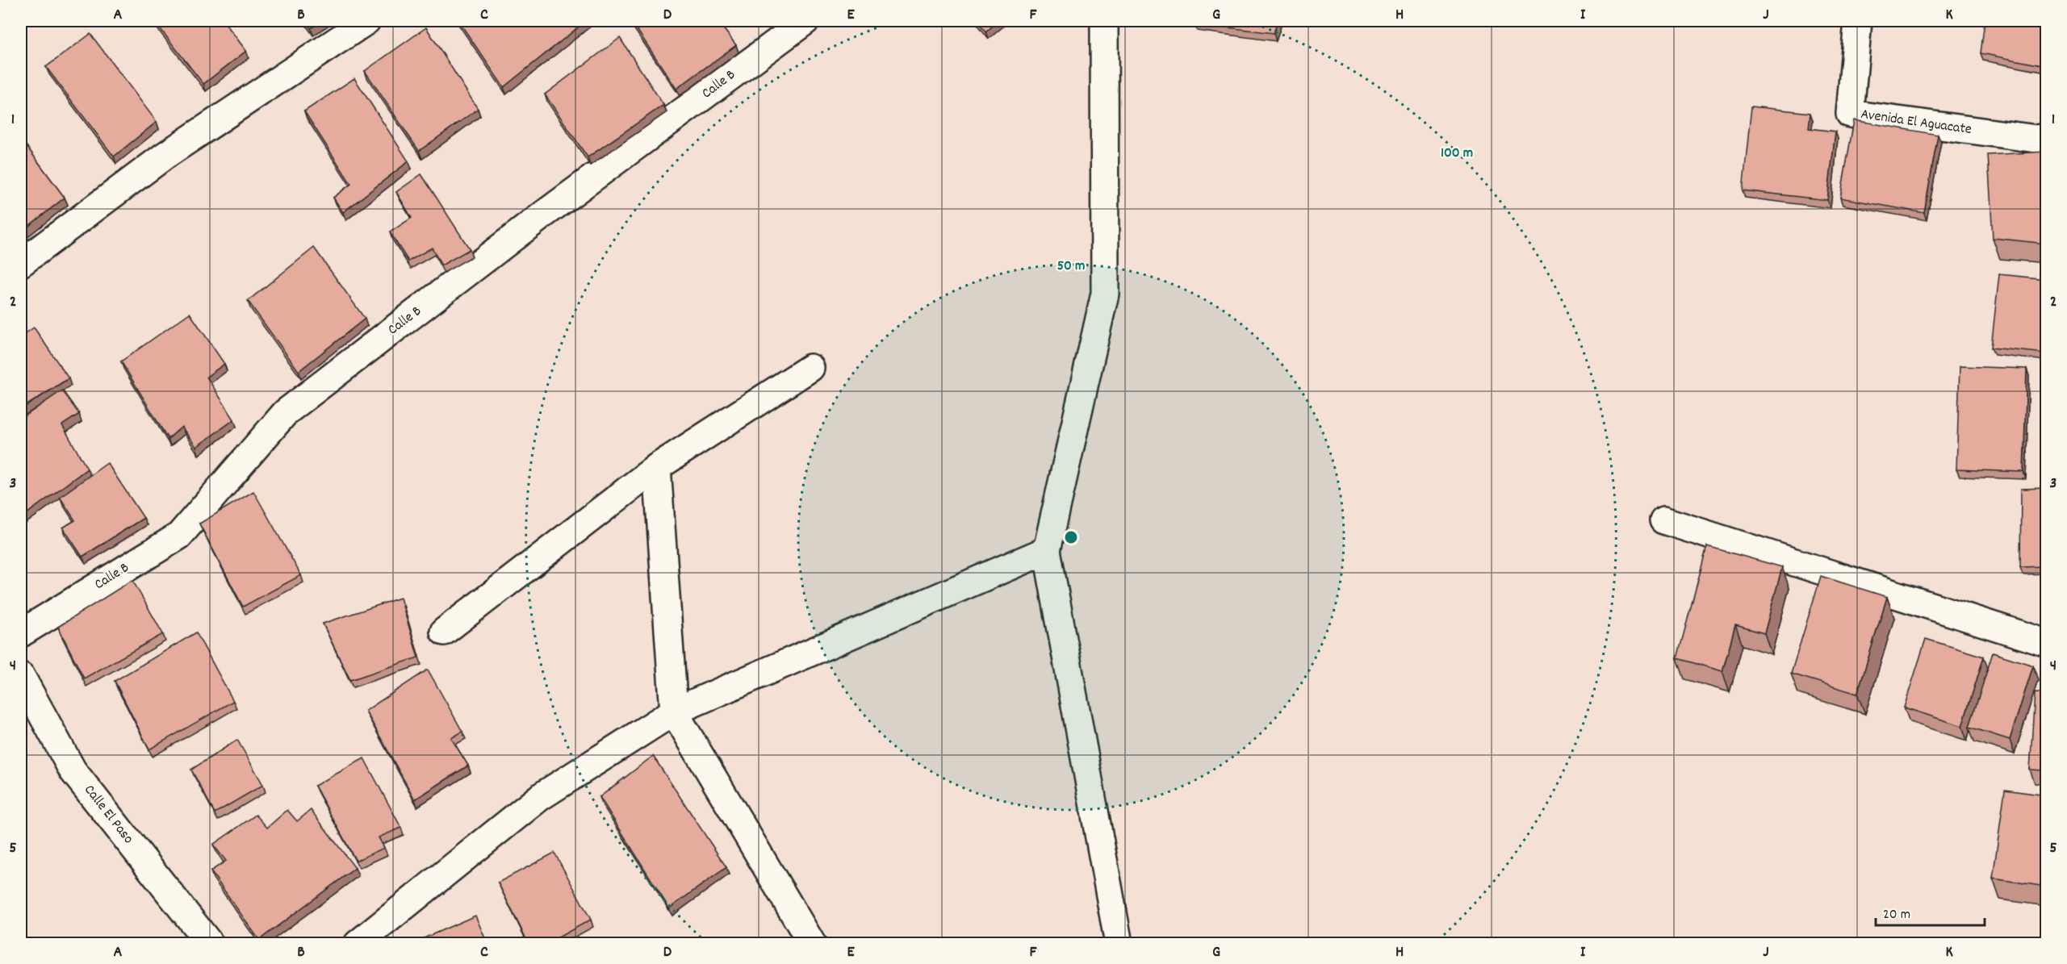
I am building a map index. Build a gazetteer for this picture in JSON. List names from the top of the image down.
{
  "streets": {
    "street": ["Calle B", "Avenida El Aguacate", "Calle El Paso"]
  },
  "scale_bar": "20 m",
  "grid": {
    "columns": [
      "A",
      "B",
      "C",
      "D",
      "E",
      "F",
      "G",
      "H",
      "I",
      "J",
      "K"
    ],
    "rows": [
      "1",
      "2",
      "3",
      "4",
      "5"
    ]
  },
  "rings": ["100 m", "50 m"]
}
